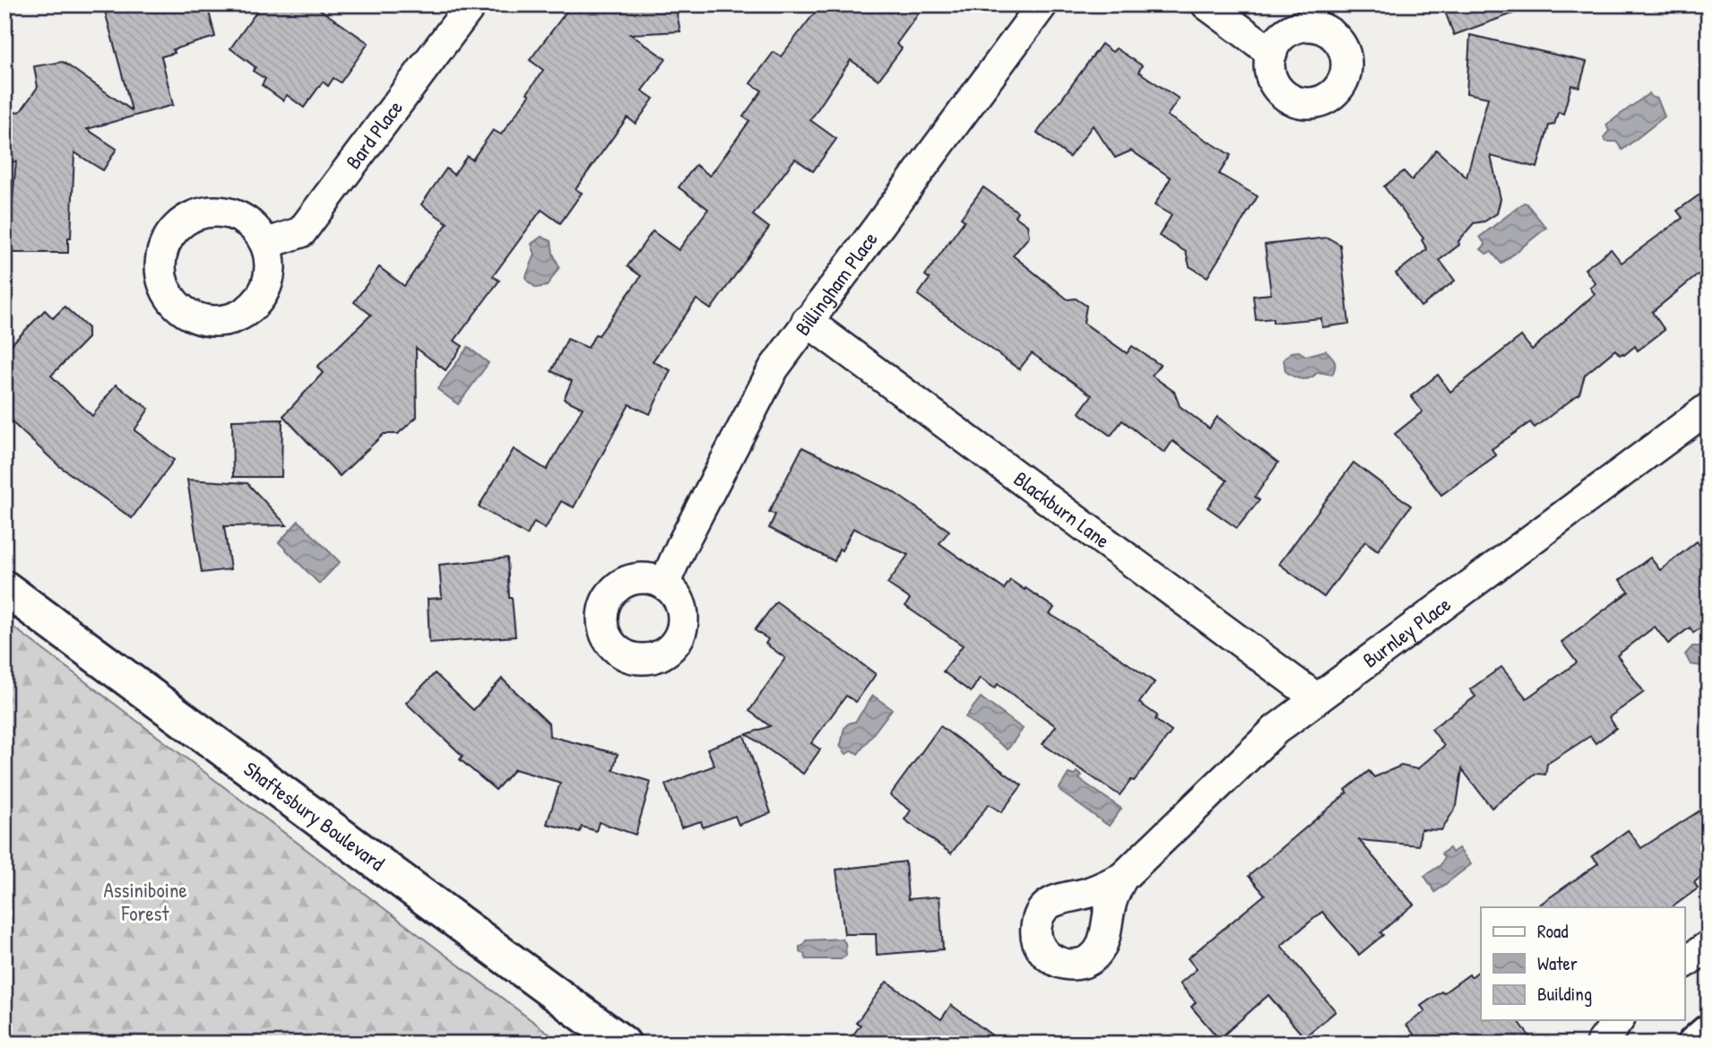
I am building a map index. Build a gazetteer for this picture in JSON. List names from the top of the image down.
{
  "streets": {
    "street": [
      "Bard Place",
      "Billingham Place",
      "Blackburn Lane",
      "Burnley Place",
      "Shaftesbury Boulevard"
    ]
  },
  "crossings": [
    ["Billingham Place", "Blackburn Lane"],
    ["Blackburn Lane", "Burnley Place"]
  ],
  "parks": ["Assiniboine Forest"],
  "legend": ["Road", "Water", "Building"]
}
